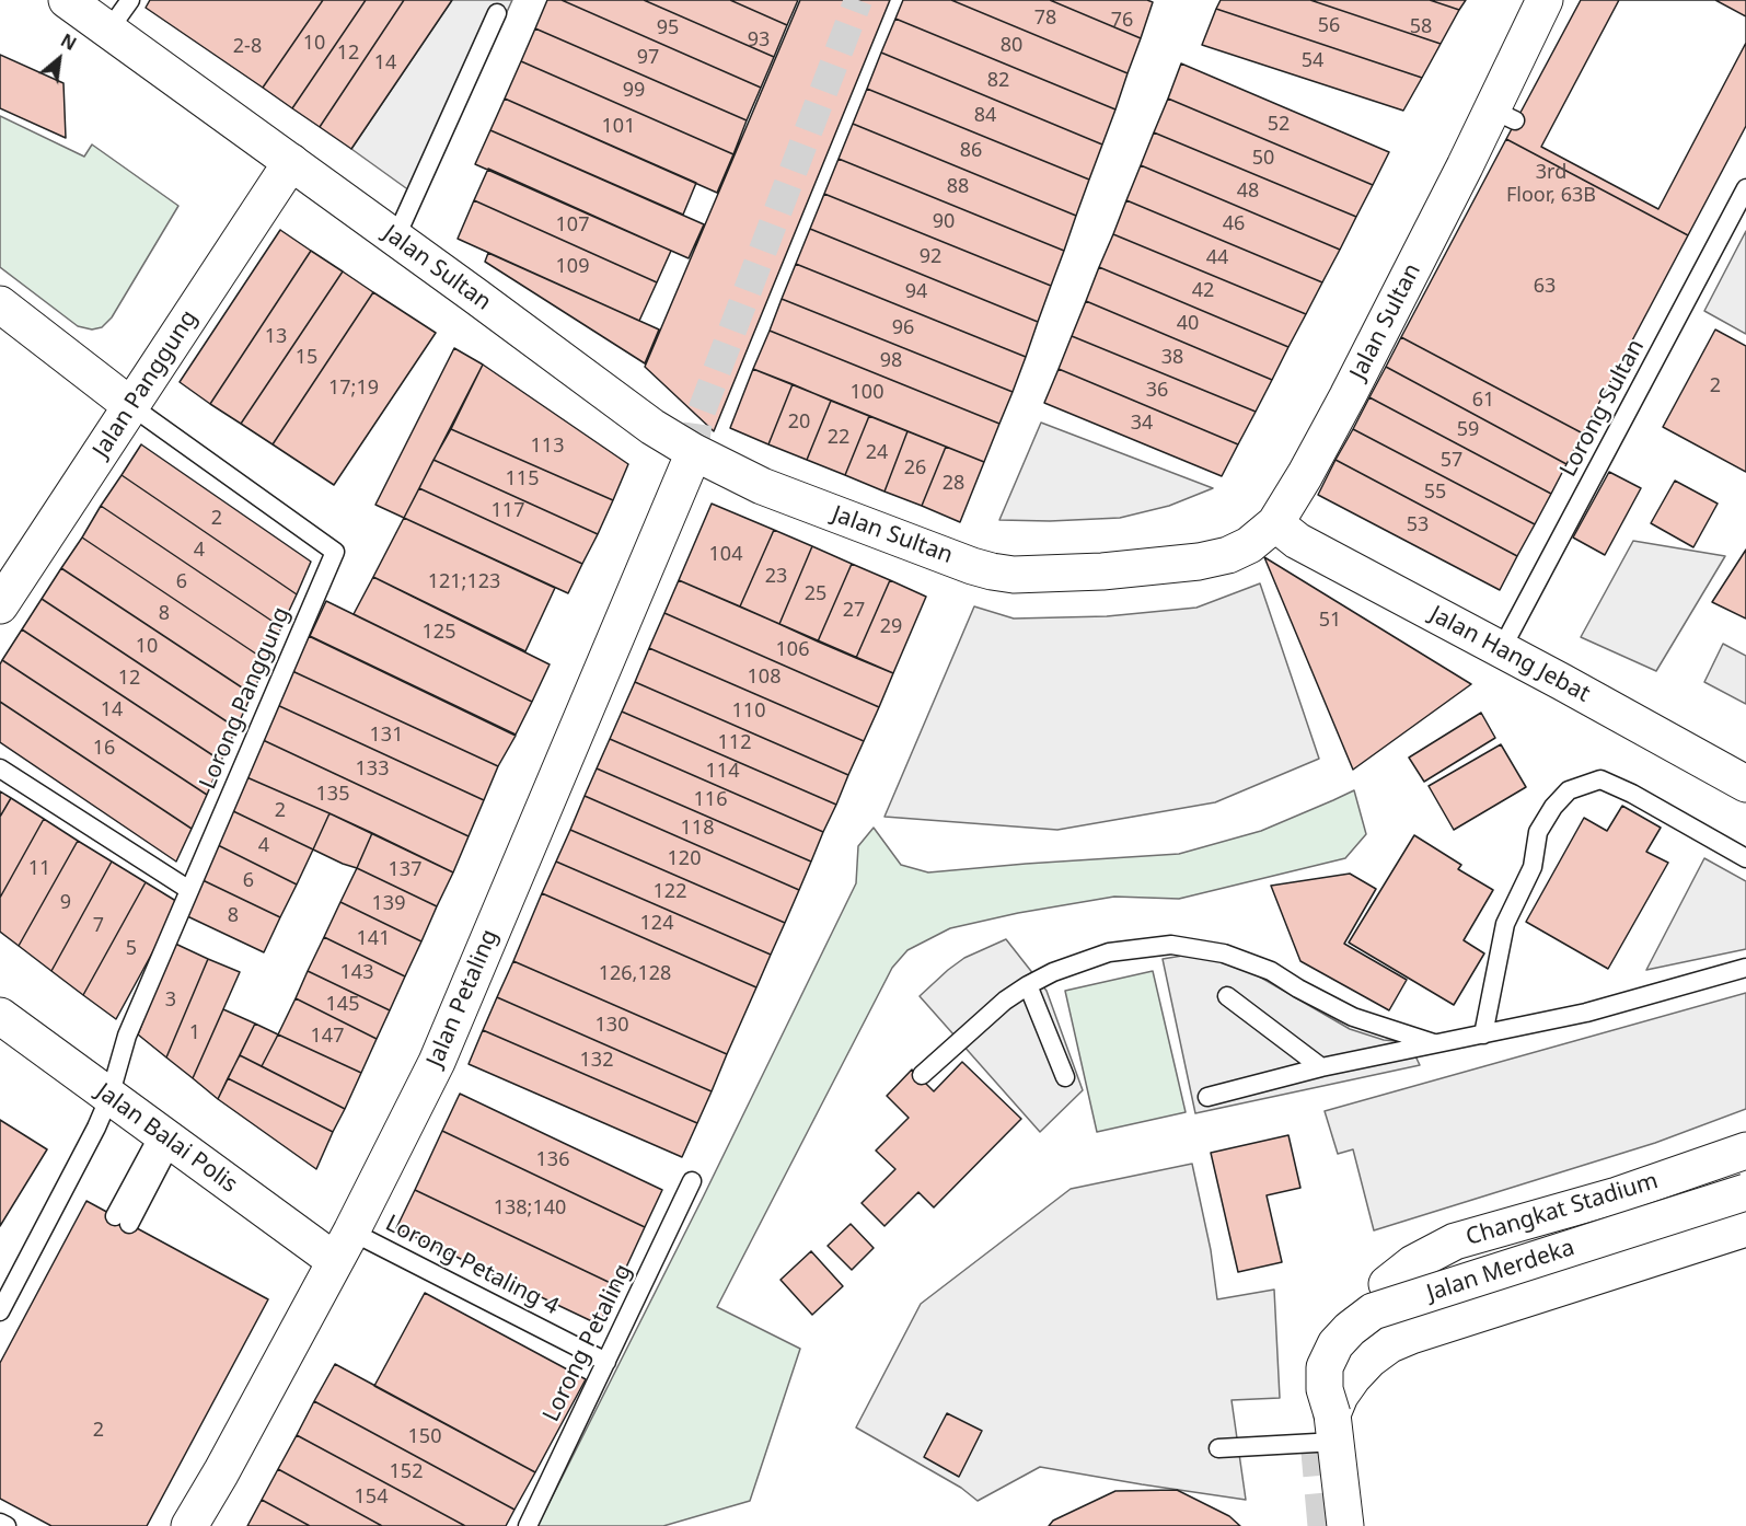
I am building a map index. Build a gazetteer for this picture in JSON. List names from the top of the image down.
{
  "streets": {
    "street": [
      "Jalan Sultan",
      "Jalan Panggung",
      "Jalan Hang Jebat",
      "Jalan Petaling",
      "Jalan Balai Polis",
      "Changkat Stadium",
      "Jalan Merdeka"
    ],
    "lane": [
      "Lorong Sultan",
      "Lorong Panggung",
      "Lorong Petaling 4",
      "Lorong Petaling"
    ]
  },
  "crossings": [
    ["Jalan Sultan", "Jalan Panggung"],
    ["Jalan Sultan", "Jalan Hang Jebat"],
    ["Jalan Sultan", "Jalan Petaling"],
    ["Jalan Panggung", "Lorong Panggung"],
    ["Lorong Sultan", "Jalan Hang Jebat"],
    ["Lorong Panggung", "Jalan Balai Polis"],
    ["Jalan Petaling", "Jalan Balai Polis"],
    ["Jalan Petaling", "Lorong Petaling 4"],
    ["Jalan Balai Polis", "Lorong Petaling 4"],
    ["Lorong Petaling 4", "Lorong Petaling"]
  ],
  "house_numbers": [
    "78",
    "76",
    "56",
    "58",
    "95",
    "93",
    "10",
    "80",
    "2-8",
    "12",
    "97",
    "54",
    "14",
    "82",
    "99",
    "84",
    "52",
    "101",
    "86",
    "50",
    "3rd Floor, 63B",
    "88",
    "48",
    "90",
    "46",
    "107",
    "92",
    "44",
    "109",
    "63",
    "42",
    "94",
    "40",
    "96",
    "13",
    "15",
    "38",
    "98",
    "2",
    "17;19",
    "36",
    "100",
    "61",
    "20",
    "34",
    "59",
    "22",
    "113",
    "24",
    "57",
    "26",
    "115",
    "28",
    "55",
    "117",
    "2",
    "53",
    "4",
    "104",
    "23",
    "6",
    "121;123",
    "25",
    "27",
    "8",
    "51",
    "29",
    "125",
    "10",
    "106",
    "108",
    "12",
    "14",
    "110",
    "131",
    "112",
    "16",
    "133",
    "114",
    "135",
    "116",
    "2",
    "118",
    "4",
    "120",
    "11",
    "137",
    "6",
    "122",
    "9",
    "139",
    "8",
    "124",
    "7",
    "141",
    "5",
    "143",
    "126,128",
    "3",
    "145",
    "130",
    "1",
    "147",
    "132",
    "136",
    "138;140",
    "2",
    "150",
    "152",
    "154"
  ],
  "north": "top right"
}
